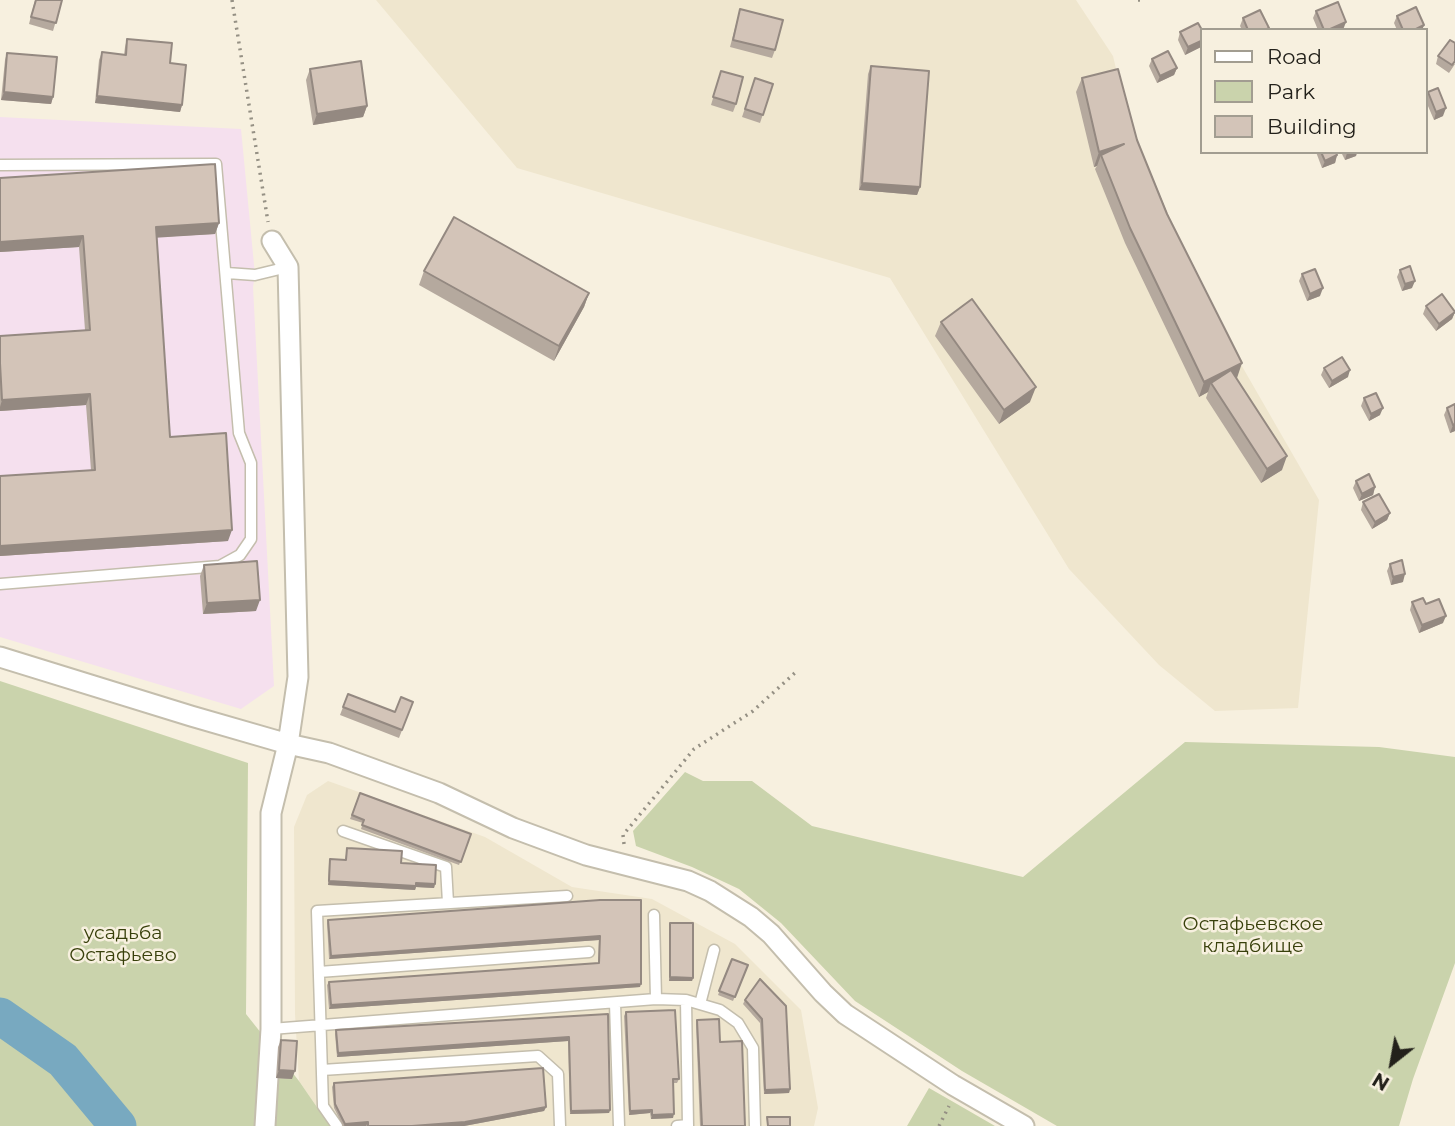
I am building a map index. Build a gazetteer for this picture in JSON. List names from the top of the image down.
{
  "parks": ["Остафьевское кладбище", "усадьба Остафьево"],
  "legend": ["Road", "Park", "Building"],
  "north": "bottom left"
}
